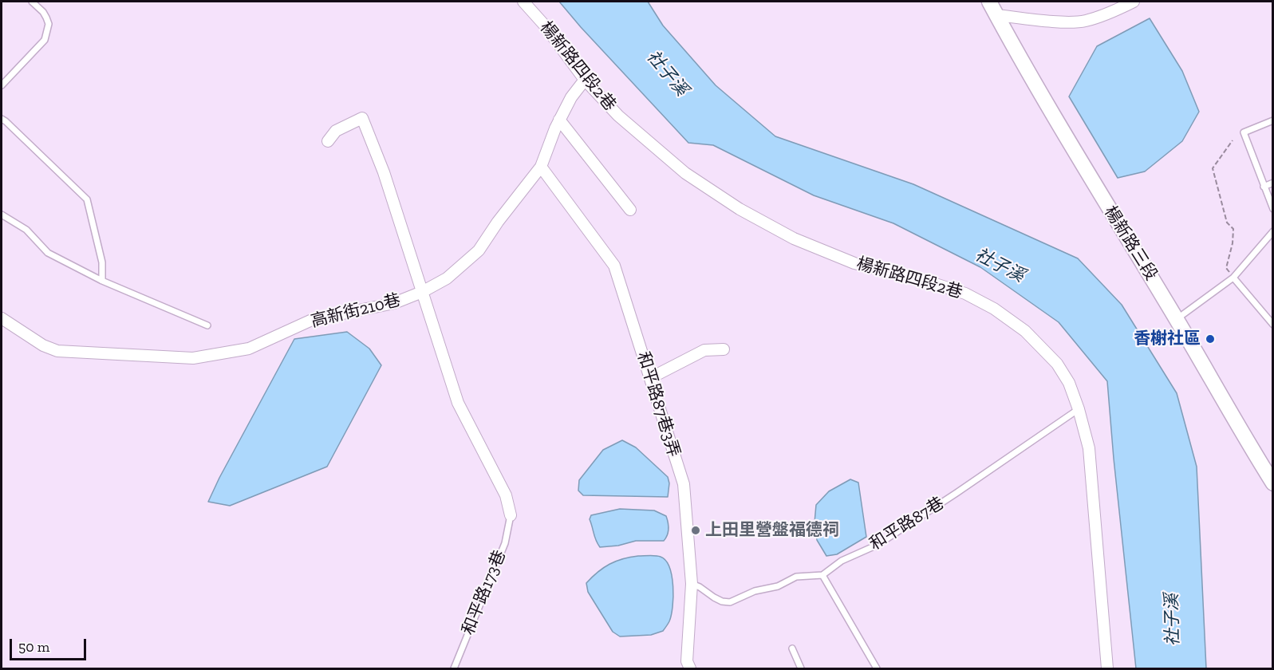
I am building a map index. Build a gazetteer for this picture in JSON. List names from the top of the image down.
{
  "streets": {
    "main road": ["楊新路三段"],
    "street": ["楊新路四段2巷", "高新街210巷", "和平路87巷3弄"],
    "lane": ["和平路87巷", "和平路173巷"]
  },
  "crossings": [
    ["楊新路四段2巷", "高新街210巷"],
    ["楊新路四段2巷", "和平路87巷"],
    ["高新街210巷", "和平路87巷3弄"]
  ],
  "water": ["社子溪"],
  "places": ["香榭社區", "上田里營盤福德祠"],
  "scale_bar": "50 m"
}
